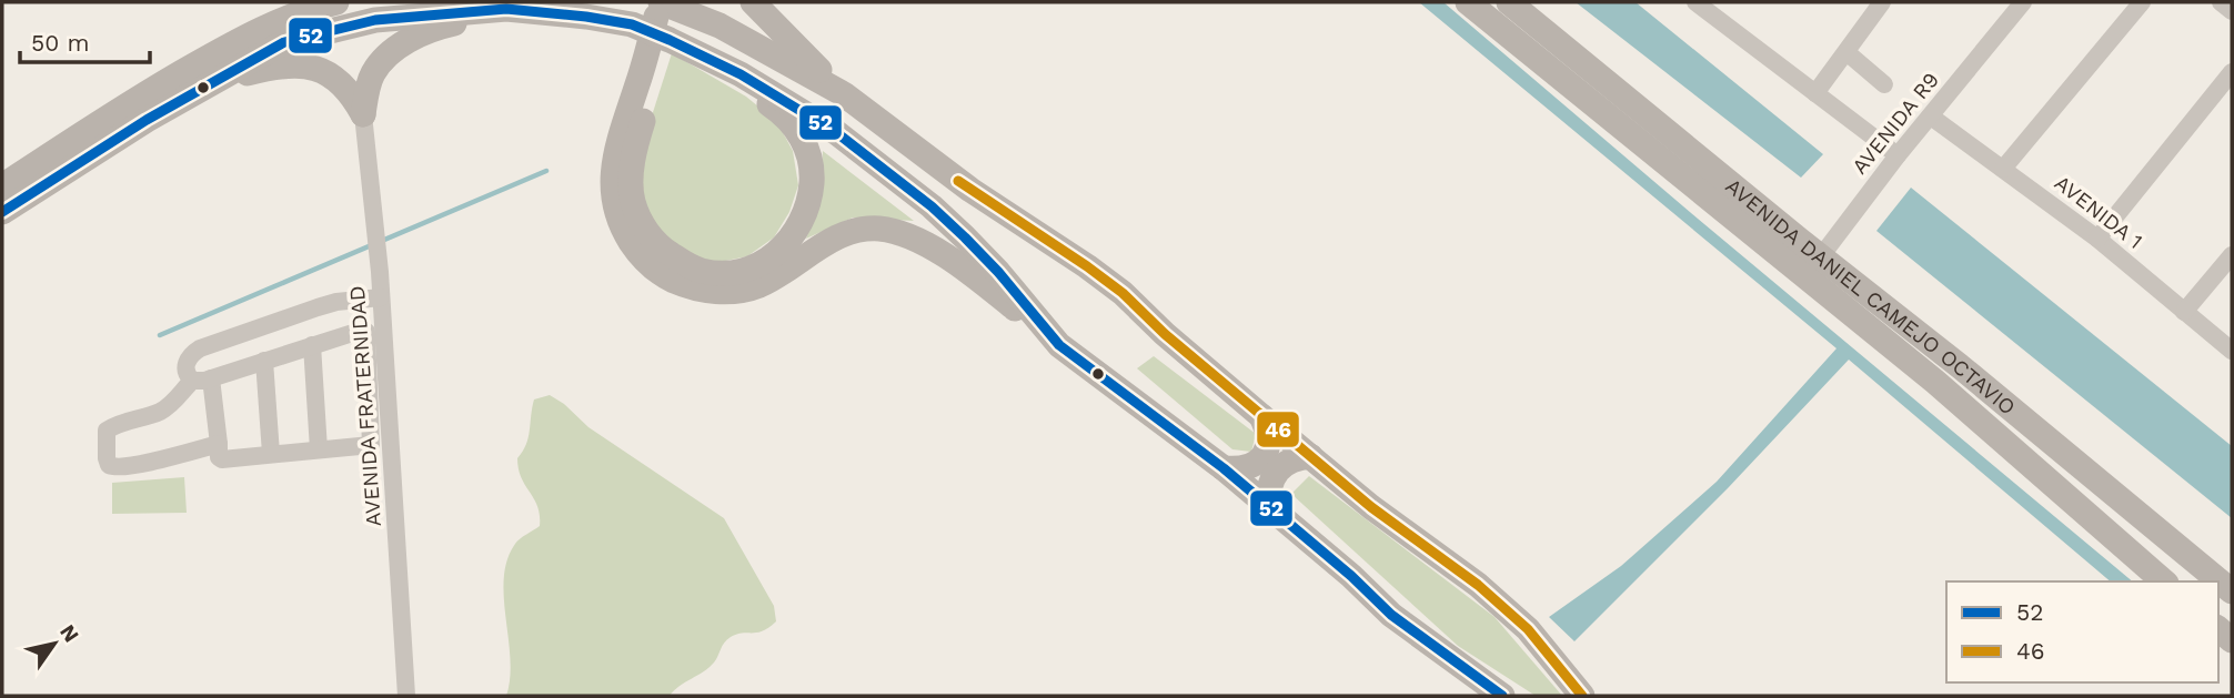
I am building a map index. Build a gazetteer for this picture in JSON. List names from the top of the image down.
{
  "streets": {
    "main road": ["AVENIDA DANIEL CAMEJO OCTAVIO"],
    "street": ["AVENIDA R9", "AVENIDA 1", "AVENIDA FRATERNIDAD"]
  },
  "crossings": [
    ["AVENIDA R9", "AVENIDA 1"],
    ["AVENIDA R9", "AVENIDA DANIEL CAMEJO OCTAVIO"]
  ],
  "lines": ["transit line 52", "transit line 46"],
  "legend": ["52", "46"],
  "scale_bar": "50 m",
  "north": "top right"
}
